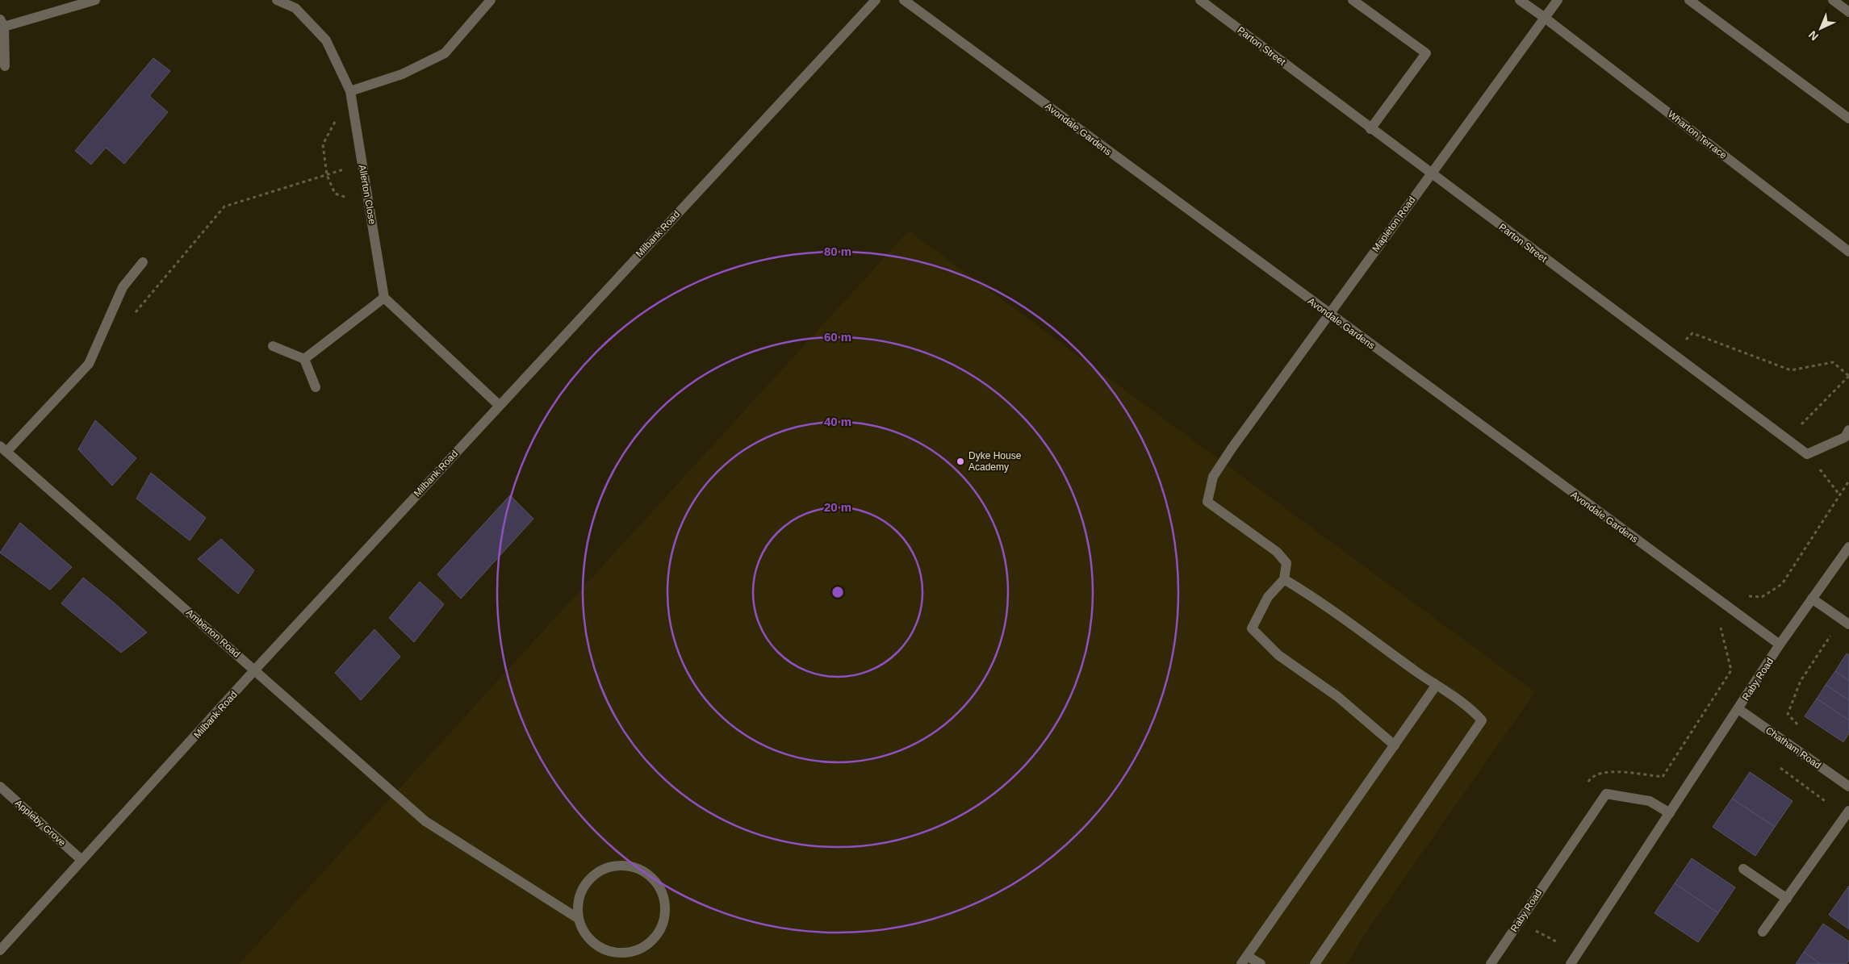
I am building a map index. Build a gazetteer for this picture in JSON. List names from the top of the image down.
{
  "streets": {
    "street": [
      "Parton Street",
      "Avondale Gardens",
      "Wharton Terrace",
      "Allerton Close",
      "Mapleton Road",
      "Milbank Road",
      "Amberton Road",
      "Raby Road",
      "Chatham Road",
      "Appleby Grove"
    ]
  },
  "crossings": [
    ["Parton Street", "Mapleton Road"],
    ["Avondale Gardens", "Mapleton Road"],
    ["Avondale Gardens", "Raby Road"],
    ["Wharton Terrace", "Mapleton Road"],
    ["Milbank Road", "Amberton Road"],
    ["Milbank Road", "Appleby Grove"],
    ["Raby Road", "Chatham Road"]
  ],
  "places": ["Dyke House Academy"],
  "north": "bottom left",
  "rings": [
    "80 m",
    "60 m",
    "40 m",
    "20 m"
  ]
}
